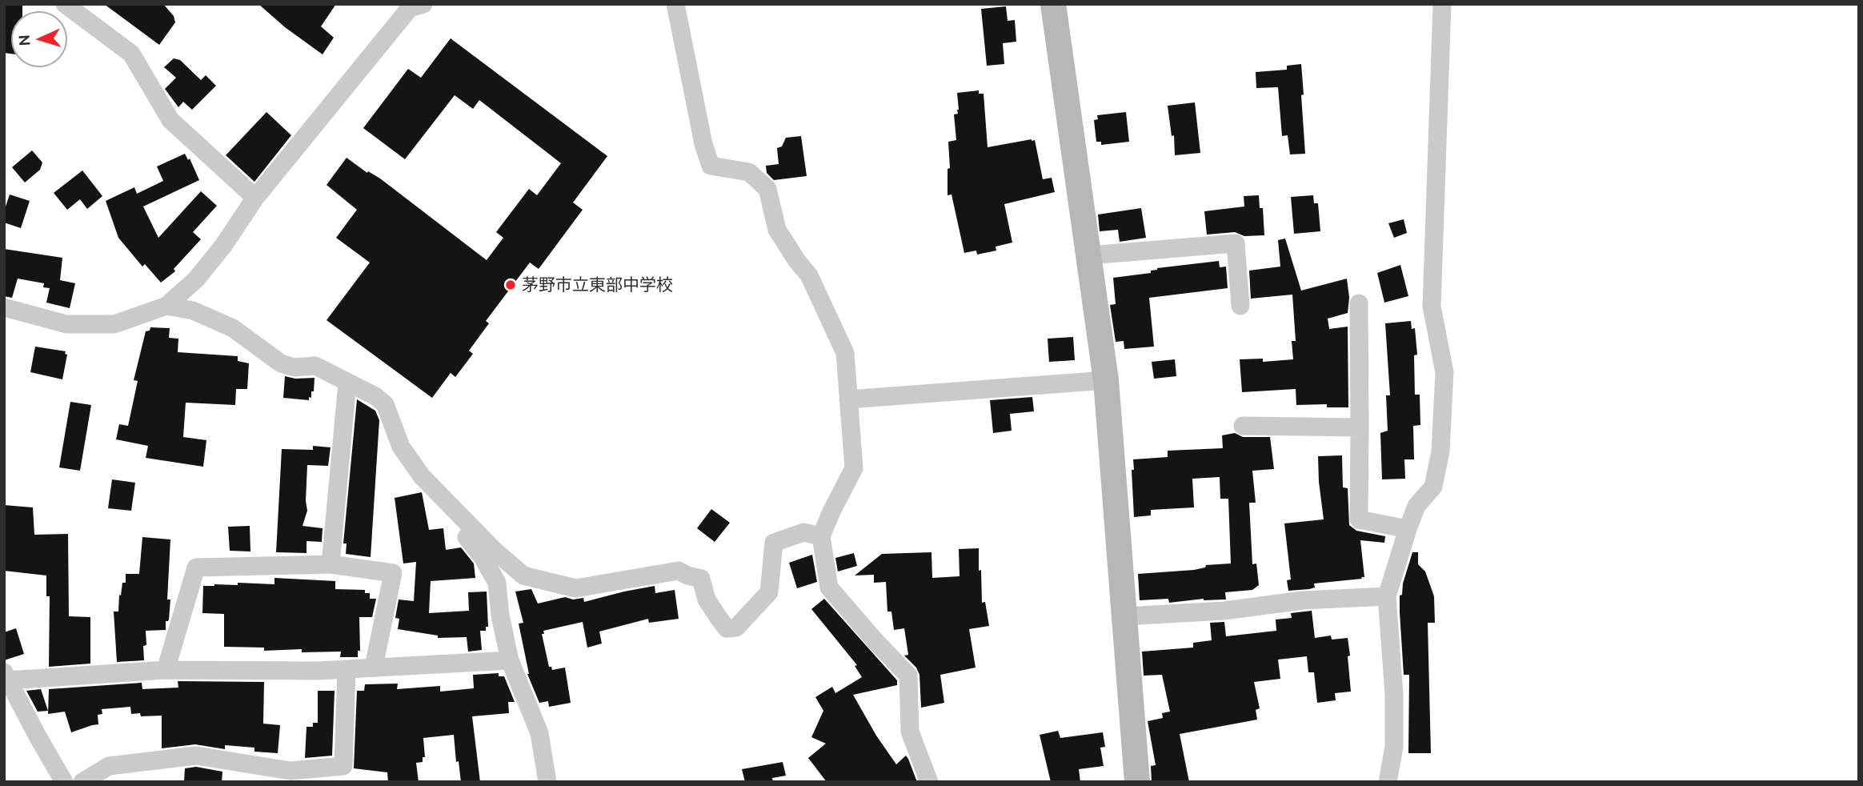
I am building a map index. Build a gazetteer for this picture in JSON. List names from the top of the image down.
{
  "places": ["茅野市立東部中学校"],
  "north": "left"
}
